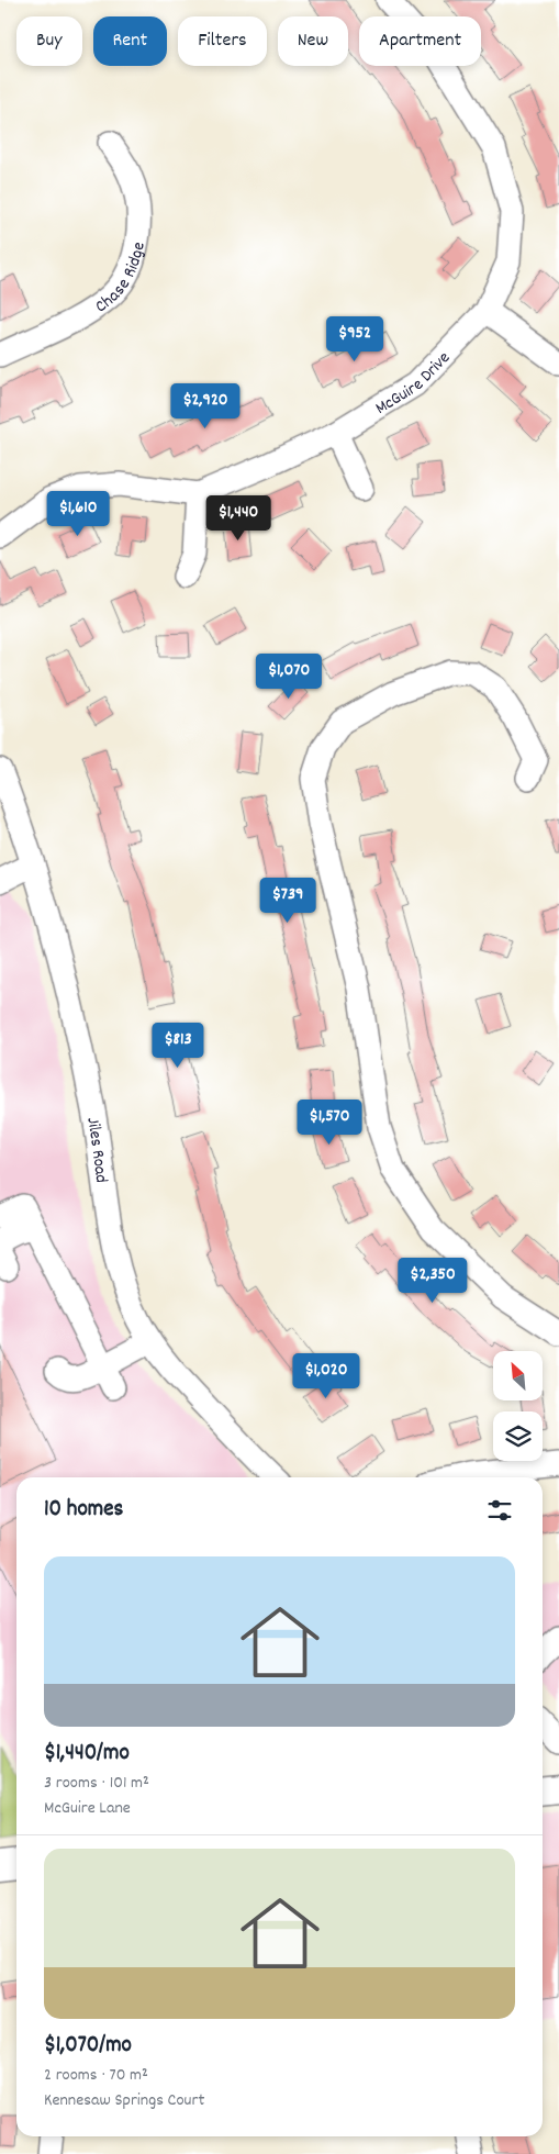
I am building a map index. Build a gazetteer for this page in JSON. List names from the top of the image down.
{
  "streets": {
    "street": ["Chase Ridge", "McGuire Drive", "Jiles Road"]
  },
  "north": "top left",
  "page": {
    "chip": [
      "Buy",
      "Rent",
      "Filters",
      "New",
      "Apartment"
    ],
    "price": [
      "$952",
      "$2,920",
      "$1,610",
      "$1,440",
      "$1,070",
      "$739",
      "$813",
      "$1,570",
      "$2,350",
      "$1,020"
    ],
    "heading": "10 homes",
    "list": [
      {
        "name": "$1,440/mo",
        "note": "3 rooms · 101 m² · McGuire Lane"
      },
      {
        "name": "$1,070/mo",
        "note": "2 rooms · 70 m² · Kennesaw Springs Court"
      }
    ]
  }
}
